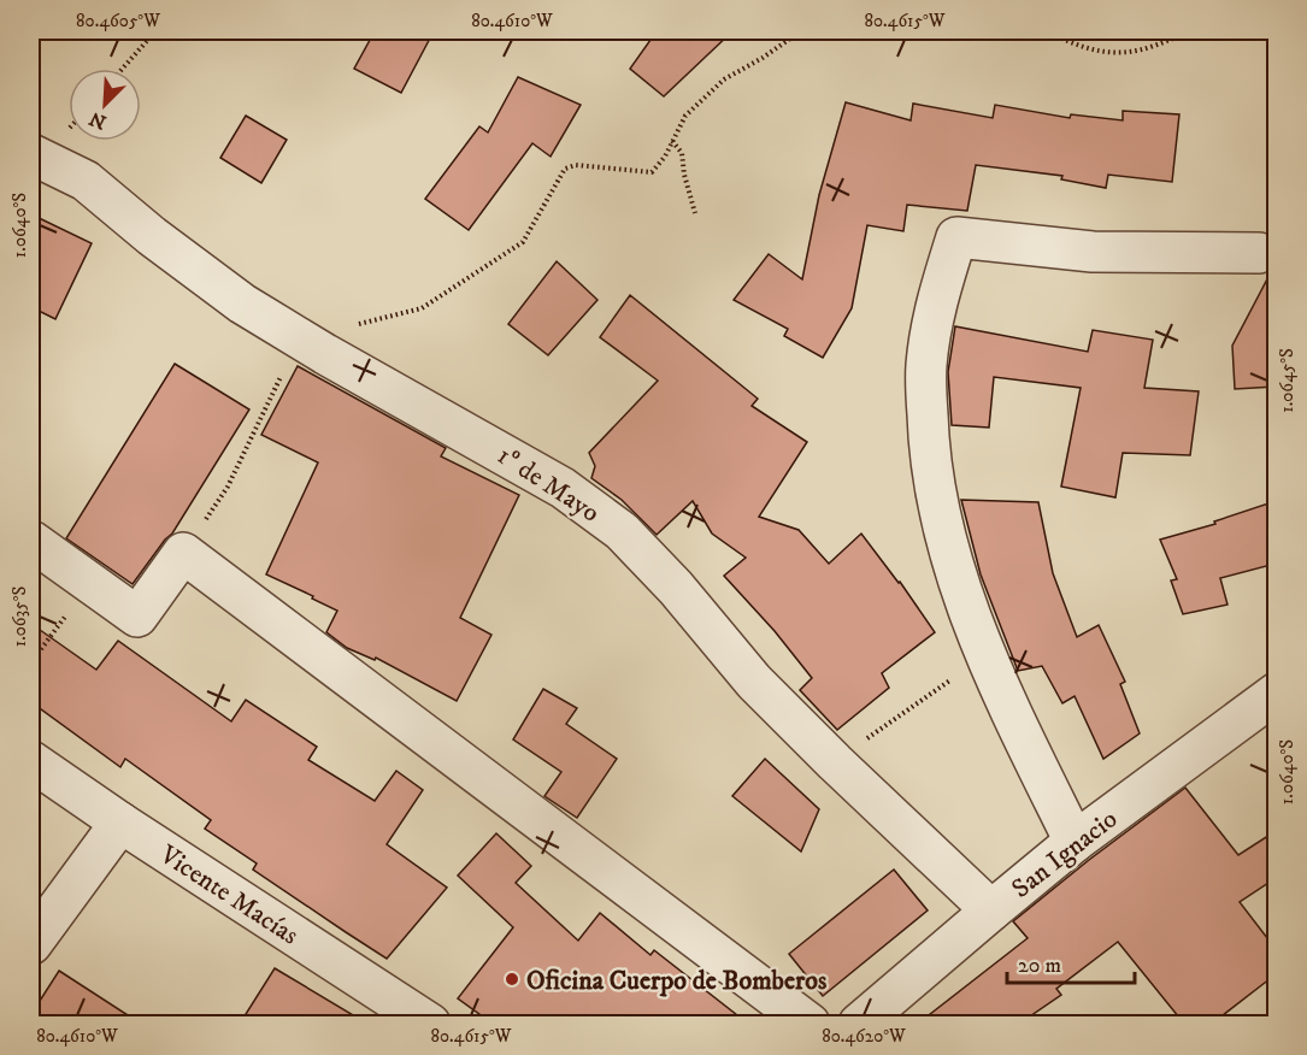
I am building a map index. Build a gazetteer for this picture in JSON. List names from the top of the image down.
{
  "streets": {
    "street": ["1º de Mayo", "San Ignacio", "Vicente Macías"]
  },
  "crossings": [
    ["1º de Mayo", "San Ignacio"]
  ],
  "places": ["Oficina Cuerpo de Bomberos"],
  "scale_bar": "20 m",
  "north": "bottom left",
  "coordinates": [
    "80.4605°W",
    "80.4610°W",
    "80.4615°W",
    "1.0640°S",
    "1.0645°S",
    "1.0635°S",
    "80.4620°W"
  ]
}
